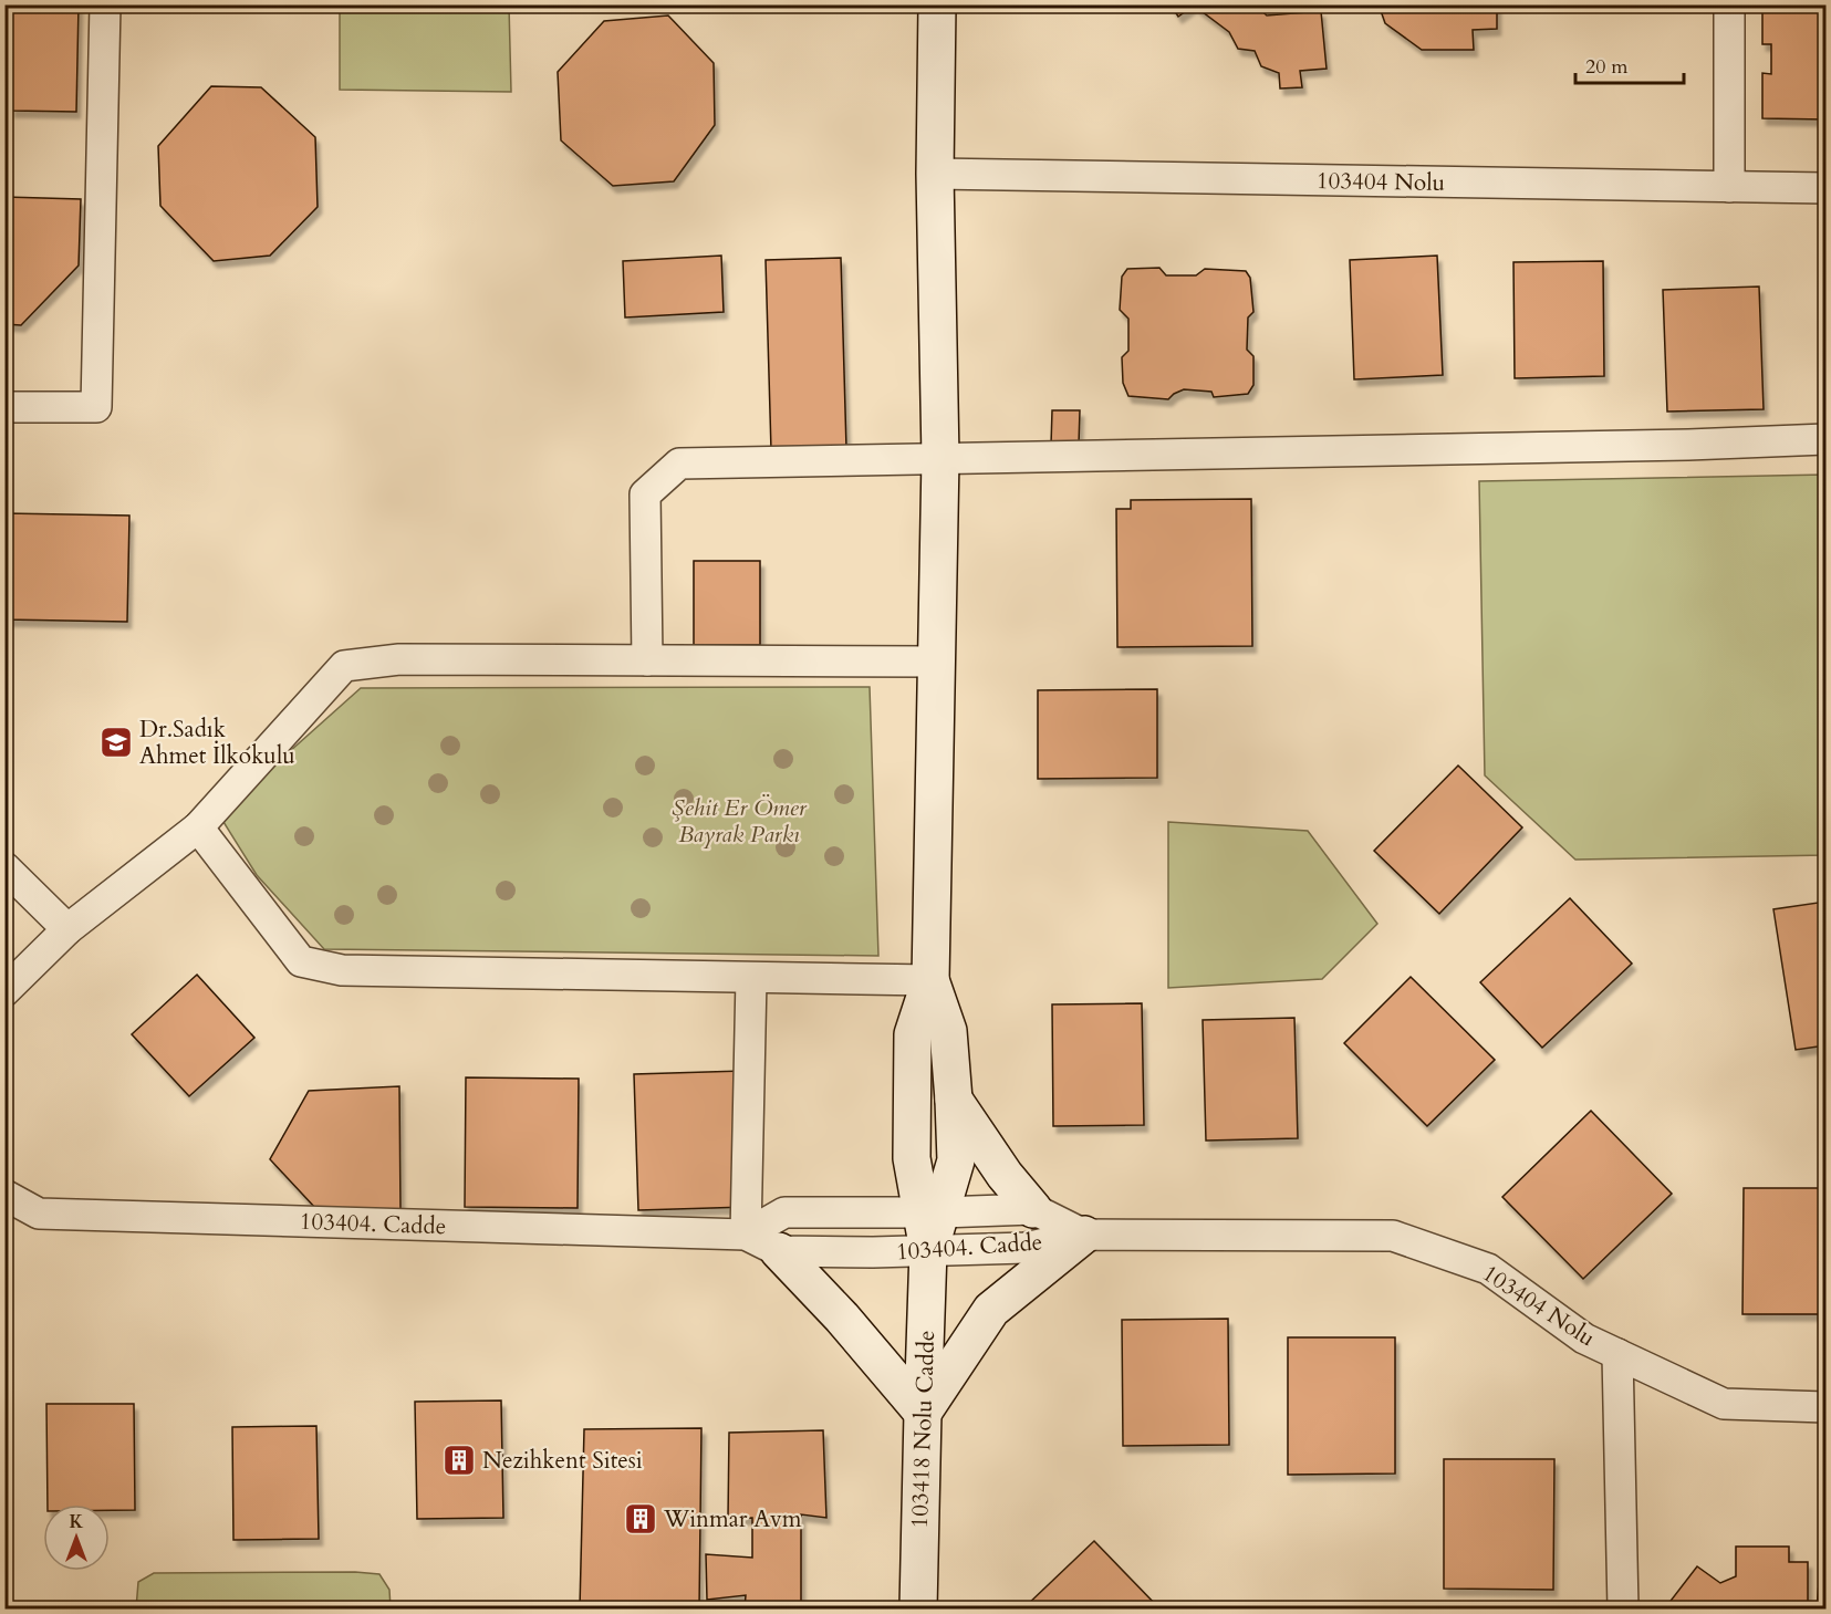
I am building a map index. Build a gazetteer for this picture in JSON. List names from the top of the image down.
{
  "streets": {
    "main road": ["103418 Nolu Cadde"],
    "street": ["103404 Nolu", "103404. Cadde"]
  },
  "crossings": [
    ["103404 Nolu", "103404. Cadde"],
    ["103404. Cadde", "103418 Nolu Cadde"]
  ],
  "parks": ["Şehit Er Ömer Bayrak Parkı"],
  "places": {
    "school or university": ["Dr.Sadık Ahmet İlkokulu"],
    "building": ["Nezihkent Sitesi", "Winmar Avm"]
  },
  "scale_bar": "20 m",
  "north": "top"
}
